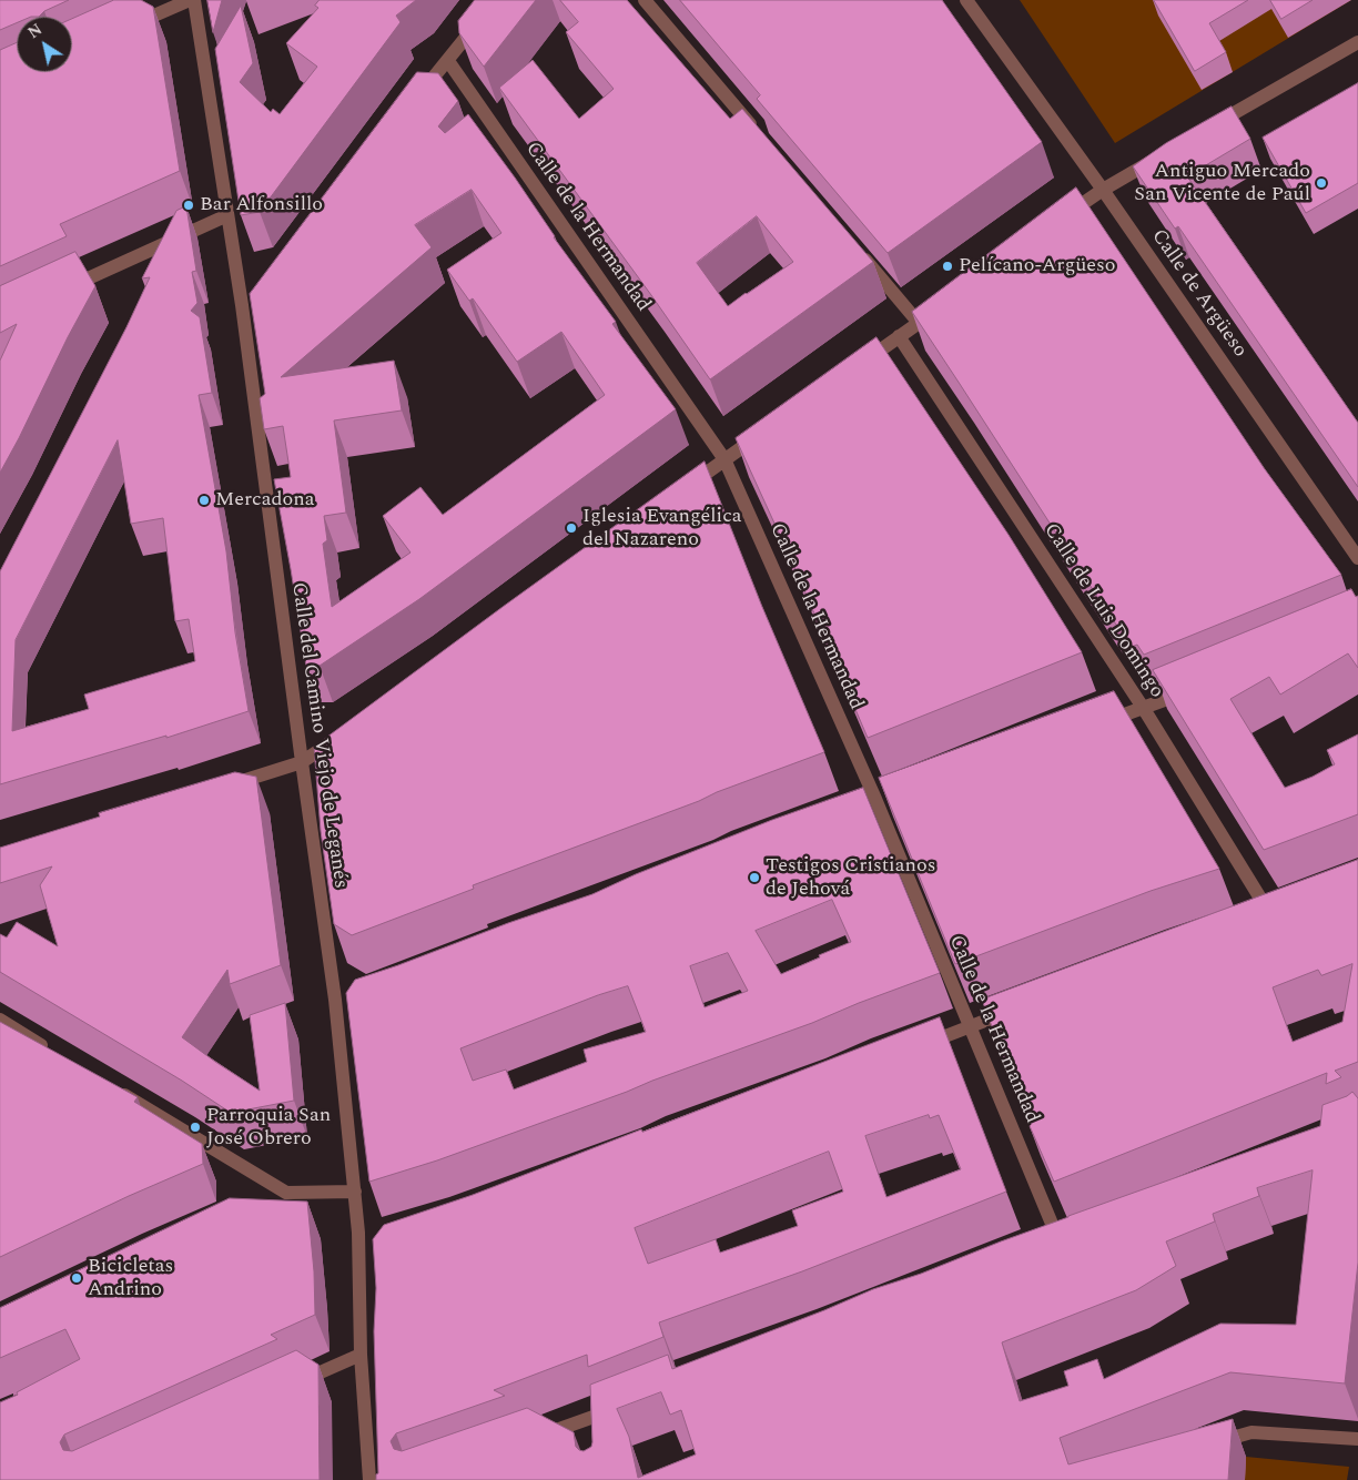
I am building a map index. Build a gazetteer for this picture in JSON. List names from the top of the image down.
{
  "streets": {
    "street": [
      "Calle de la Hermandad",
      "Calle de Argüeso",
      "Calle de Luis Domingo",
      "Calle del Camino Viejo de Leganés"
    ]
  },
  "places": [
    "Antiguo Mercado San Vicente de Paúl",
    "Bar Alfonsillo",
    "Pelícano-Argüeso",
    "Mercadona",
    "Iglesia Evangélica del Nazareno",
    "Testigos Cristianos de Jehová",
    "Parroquia San José Obrero",
    "Bicicletas Andrino"
  ],
  "north": "top left"
}
